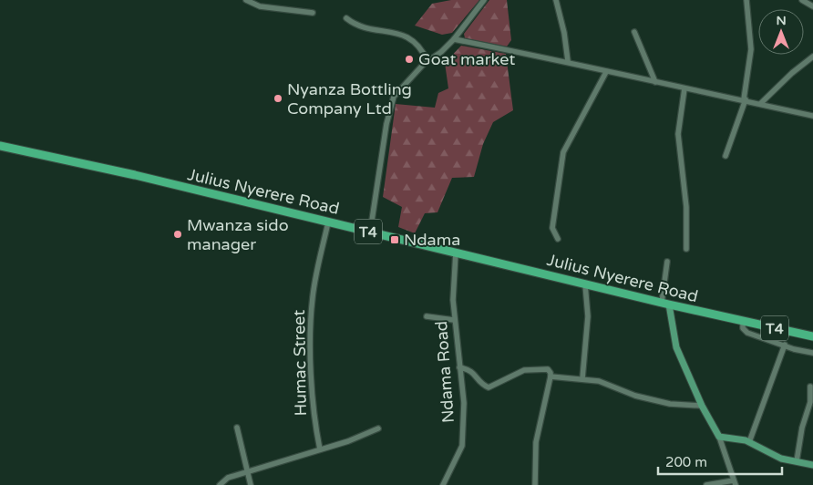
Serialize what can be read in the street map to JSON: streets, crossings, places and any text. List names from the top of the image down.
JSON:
{
  "streets": {
    "highway": ["Julius Nyerere Road", "T4"],
    "street": ["Humac Street", "Ndama Road"]
  },
  "crossings": [
    ["Julius Nyerere Road", "Humac Street"],
    ["Julius Nyerere Road", "Ndama Road"]
  ],
  "places": {
    "other": ["Goat market", "Nyanza Bottling Company Ltd", "Mwanza sido manager"],
    "transit": ["Ndama"]
  },
  "scale_bar": "200 m",
  "north": "top"
}
